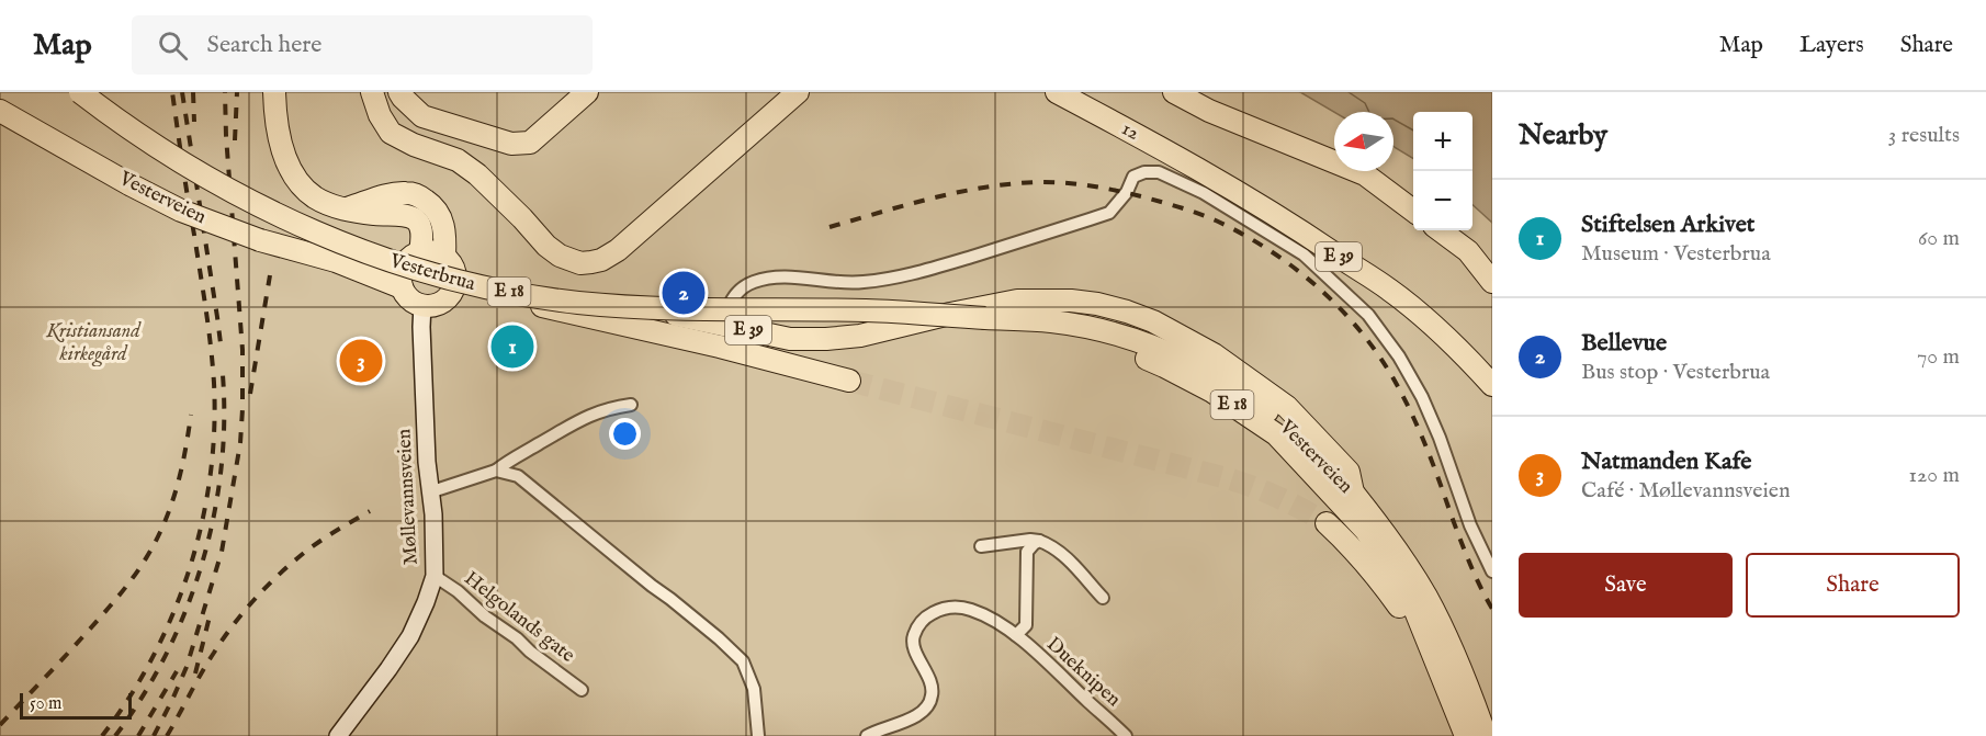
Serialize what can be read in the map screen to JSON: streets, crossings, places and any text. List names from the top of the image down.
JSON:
{
  "streets": {
    "highway": [
      "12",
      "Vesterveien",
      "E 39",
      "Vesterbrua",
      "E 18"
    ],
    "main road": ["Møllevannsveien"],
    "street": ["Helgolands gate", "Dueknipen"]
  },
  "crossings": [
    ["Vesterveien", "E 39"],
    ["Vesterveien", "Vesterbrua"],
    ["Vesterveien", "Møllevannsveien"],
    ["E 39", "Møllevannsveien"],
    ["Møllevannsveien", "Helgolands gate"]
  ],
  "parks": ["Kristiansand kirkegård"],
  "scale_bar": "50 m",
  "north": "left",
  "page": {
    "header": "Map",
    "search": "Search here",
    "nav": ["Map", "Layers", "Share"],
    "heading": ["Nearby", "3 results"],
    "map_buttons": ["+", "−"],
    "list": [
      {
        "mark": "1",
        "name": "Stiftelsen Arkivet",
        "note": "Museum · Vesterbrua",
        "value": "60 m"
      },
      {
        "mark": "2",
        "name": "Bellevue",
        "note": "Bus stop · Vesterbrua",
        "value": "70 m"
      },
      {
        "mark": "3",
        "name": "Natmanden Kafe",
        "note": "Café · Møllevannsveien",
        "value": "120 m"
      }
    ],
    "pins": ["2", "1", "3"],
    "buttons": ["Save", "Share"],
    "scale": "50 m"
  }
}
